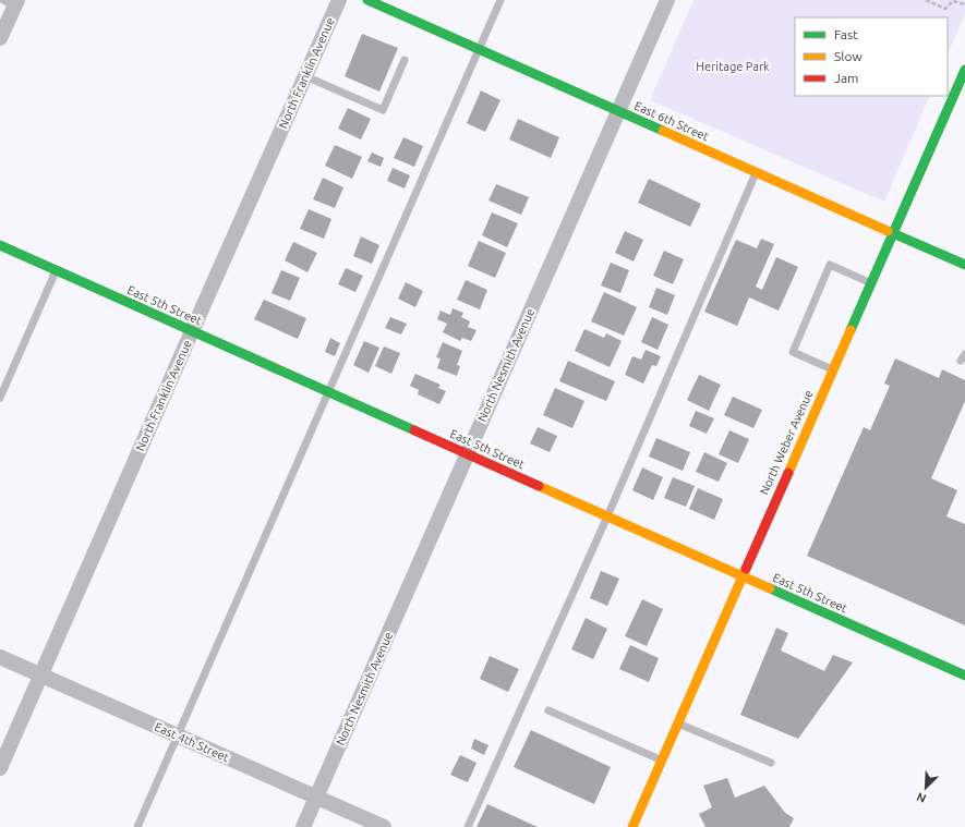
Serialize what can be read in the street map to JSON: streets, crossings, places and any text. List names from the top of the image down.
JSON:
{
  "streets": {
    "street": [
      "North Franklin Avenue",
      "East 6th Street",
      "East 5th Street",
      "North Nesmith Avenue",
      "North Weber Avenue",
      "East 4th Street"
    ]
  },
  "crossings": [
    ["North Franklin Avenue", "East 5th Street"],
    ["North Franklin Avenue", "East 4th Street"],
    ["East 6th Street", "North Nesmith Avenue"],
    ["East 6th Street", "North Weber Avenue"],
    ["East 5th Street", "North Nesmith Avenue"],
    ["East 5th Street", "North Weber Avenue"],
    ["North Nesmith Avenue", "East 4th Street"]
  ],
  "parks": ["Heritage Park"],
  "legend": ["Fast", "Slow", "Jam"],
  "north": "bottom left"
}
